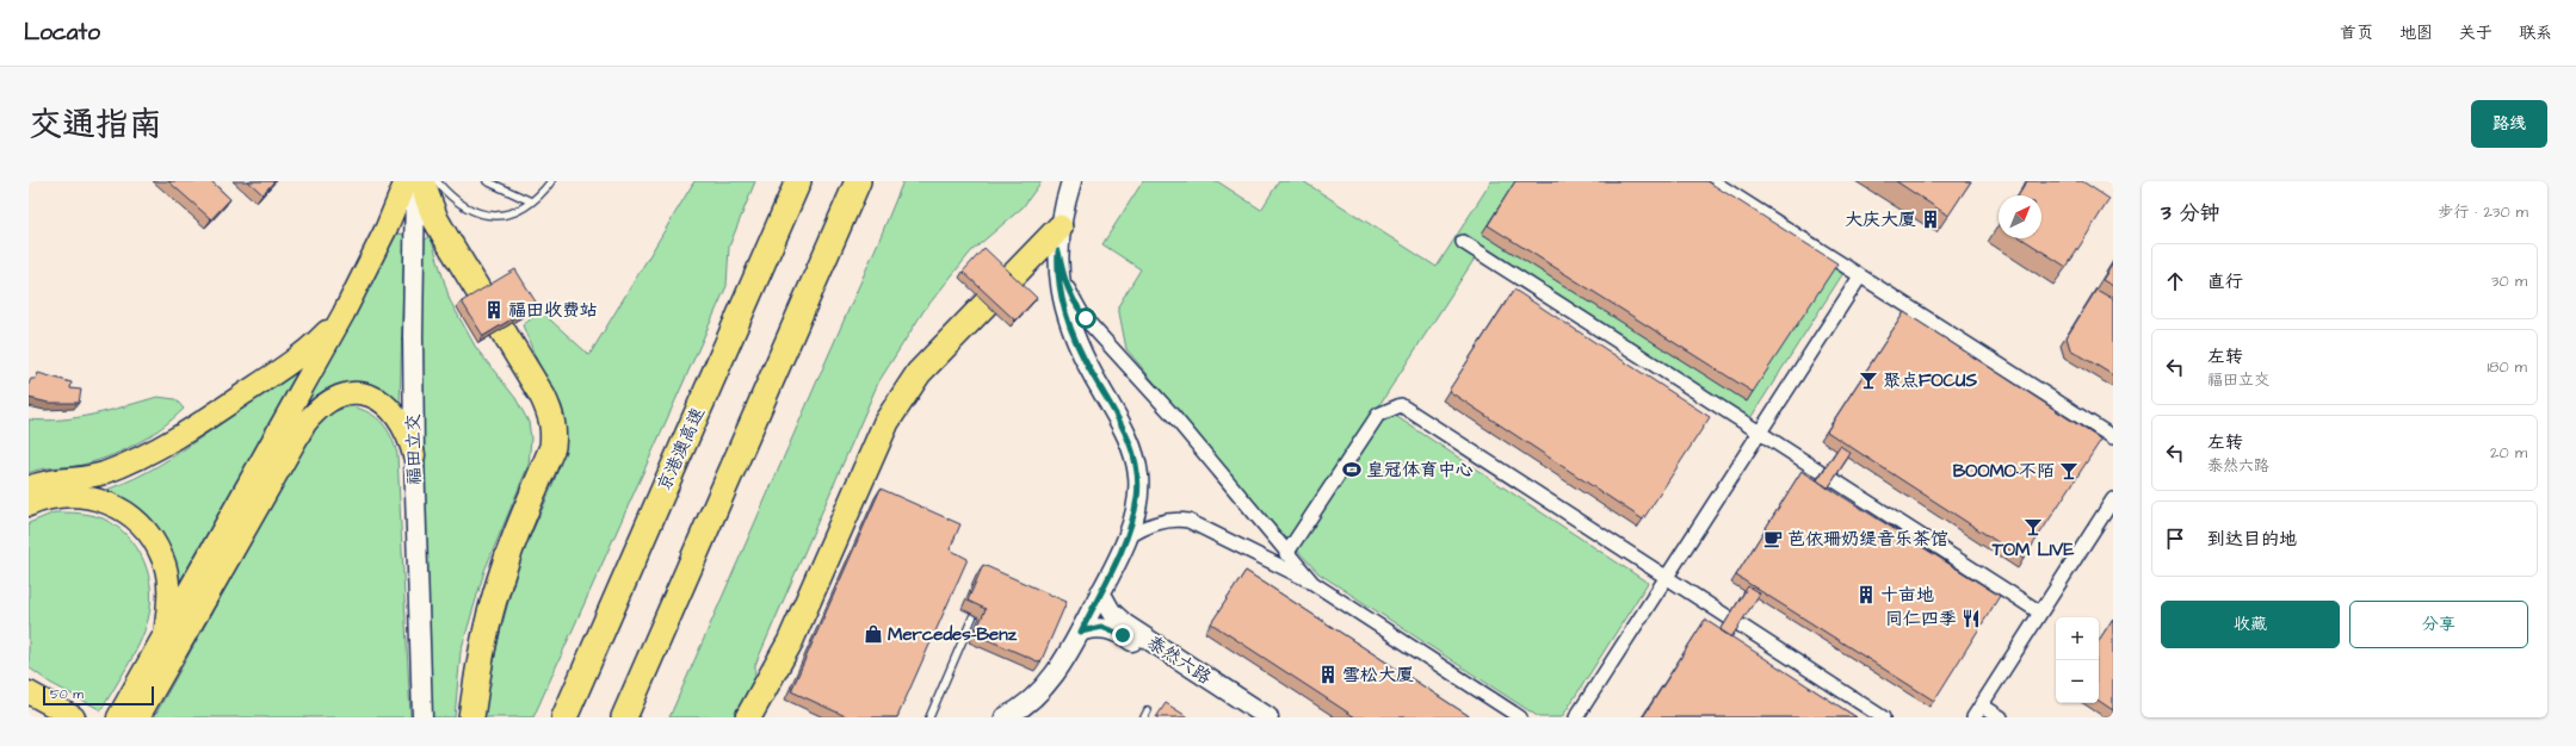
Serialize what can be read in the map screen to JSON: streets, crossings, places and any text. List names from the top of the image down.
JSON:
{
  "streets": {
    "highway": ["京港澳高速"],
    "street": ["福田立交", "泰然六路"]
  },
  "places": {
    "building": [
      "大庆大厦",
      "福田收费站",
      "十亩地",
      "雪松大厦"
    ],
    "bar": ["聚点FOCUS", "BOOMO·不陌", "TOM LIVE"],
    "sports": ["皇冠体育中心"],
    "cafe": ["芭依珊奶缇音乐茶馆"],
    "restaurant": ["同仁四季"],
    "shop": ["Mercedes-Benz"]
  },
  "scale_bar": "50 m",
  "north": "top right",
  "page": {
    "header": "Locato",
    "nav": [
      "首页",
      "地图",
      "关于",
      "联系"
    ],
    "title": "交通指南",
    "buttons": [
      "路线",
      ["收藏", "分享"]
    ],
    "heading": ["3 分钟", "步行 · 230 m"],
    "list": [
      ["直行", "30 m"],
      ["左转", "福田立交", "180 m"],
      ["左转", "泰然六路", "20 m"],
      "到达目的地"
    ],
    "map_buttons": ["+", "−"],
    "scale": "50 m"
  }
}
